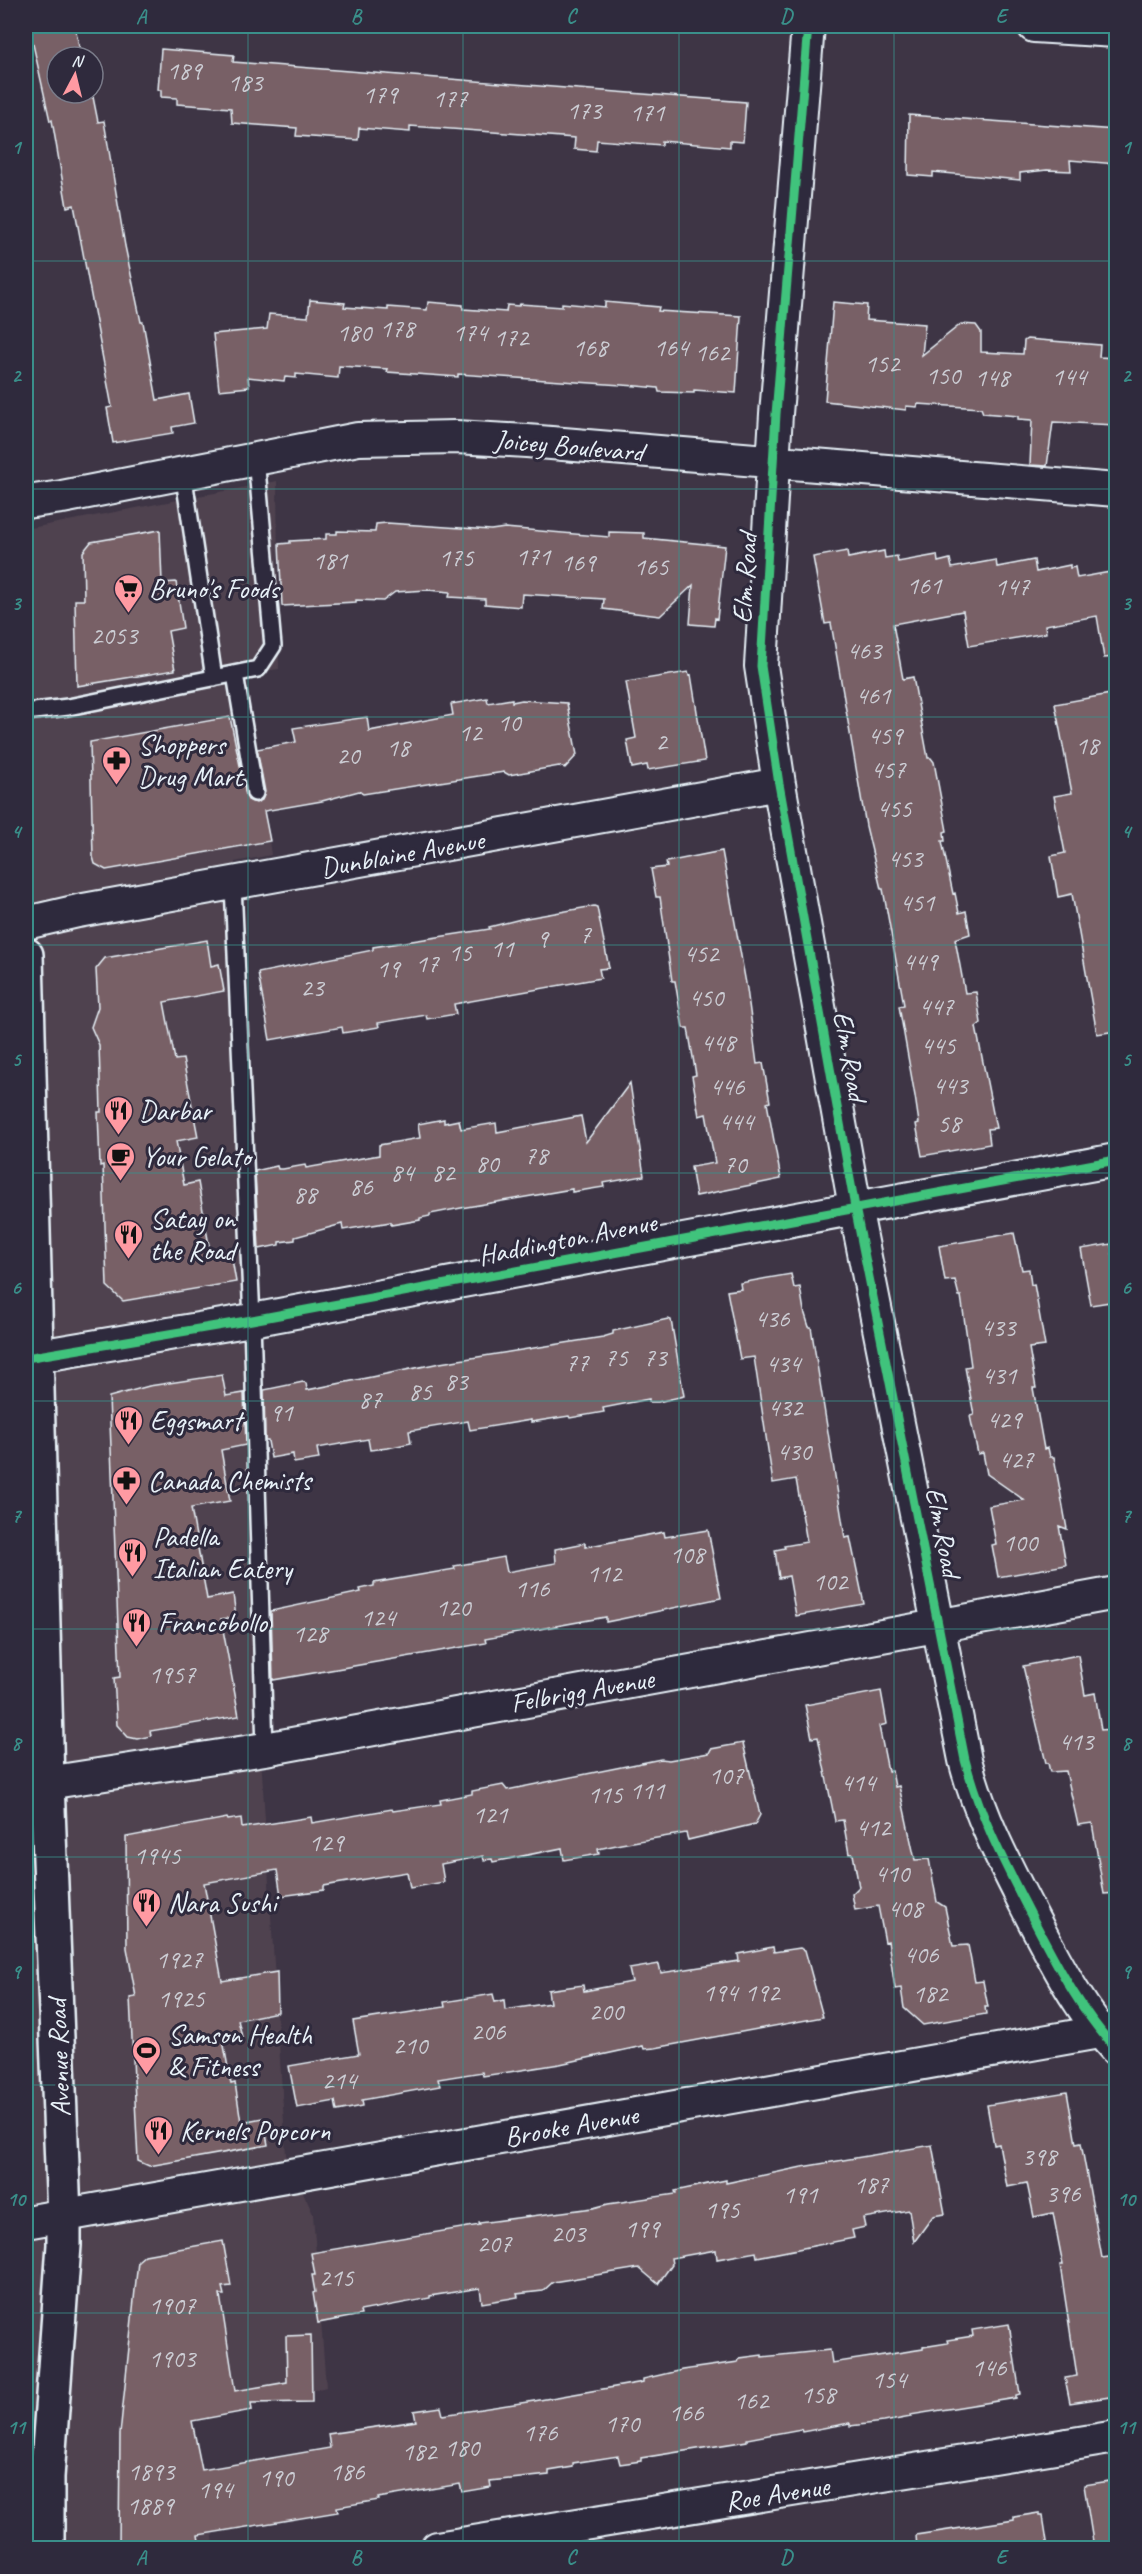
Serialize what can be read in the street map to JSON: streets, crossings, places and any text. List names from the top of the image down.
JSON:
{
  "streets": {
    "main road": ["Avenue Road"],
    "street": [
      "Joicey Boulevard",
      "Elm Road",
      "Dunblaine Avenue",
      "Haddington Avenue",
      "Felbrigg Avenue",
      "Brooke Avenue",
      "Roe Avenue"
    ]
  },
  "crossings": [
    ["Joicey Boulevard", "Elm Road"],
    ["Elm Road", "Dunblaine Avenue"],
    ["Elm Road", "Haddington Avenue"],
    ["Elm Road", "Felbrigg Avenue"],
    ["Elm Road", "Brooke Avenue"],
    ["Haddington Avenue", "Avenue Road"],
    ["Felbrigg Avenue", "Avenue Road"],
    ["Avenue Road", "Brooke Avenue"]
  ],
  "places": {
    "supermarket": ["Bruno's Foods"],
    "pharmacy": ["Shoppers Drug Mart", "Canada Chemists"],
    "restaurant": [
      "Darbar",
      "Satay on the Road",
      "Eggsmart",
      "Padella Italian Eatery",
      "Francobollo",
      "Nara Sushi",
      "Kernels Popcorn"
    ],
    "cafe": ["Your Gelato"],
    "sports": ["Samson Health & Fitness"]
  },
  "house_numbers": [
    "189",
    "183",
    "179",
    "177",
    "173",
    "171",
    "178",
    "180",
    "174",
    "172",
    "168",
    "164",
    "162",
    "152",
    "150",
    "144",
    "148",
    "171",
    "175",
    "181",
    "169",
    "165",
    "161",
    "147",
    "2053",
    "463",
    "461",
    "10",
    "12",
    "459",
    "2",
    "18",
    "18",
    "20",
    "457",
    "455",
    "453",
    "451",
    "7",
    "9",
    "11",
    "15",
    "452",
    "449",
    "17",
    "19",
    "23",
    "450",
    "447",
    "448",
    "445",
    "443",
    "446",
    "444",
    "58",
    "78",
    "80",
    "70",
    "84",
    "82",
    "86",
    "88",
    "436",
    "433",
    "75",
    "73",
    "77",
    "434",
    "431",
    "83",
    "85",
    "87",
    "432",
    "91",
    "429",
    "430",
    "427",
    "100",
    "108",
    "112",
    "102",
    "116",
    "120",
    "124",
    "128",
    "1957",
    "413",
    "107",
    "414",
    "111",
    "115",
    "121",
    "412",
    "129",
    "1945",
    "410",
    "408",
    "406",
    "1927",
    "194",
    "192",
    "182",
    "1925",
    "200",
    "206",
    "210",
    "214",
    "398",
    "187",
    "396",
    "191",
    "195",
    "199",
    "203",
    "207",
    "215",
    "1907",
    "1903",
    "146",
    "154",
    "158",
    "162",
    "166",
    "170",
    "176",
    "180",
    "182",
    "1893",
    "186",
    "190",
    "194",
    "1889"
  ],
  "north": "top",
  "grid": {
    "columns": [
      "A",
      "B",
      "C",
      "D",
      "E"
    ],
    "rows": [
      "1",
      "2",
      "3",
      "4",
      "5",
      "6",
      "7",
      "8",
      "9",
      "10",
      "11"
    ]
  }
}
